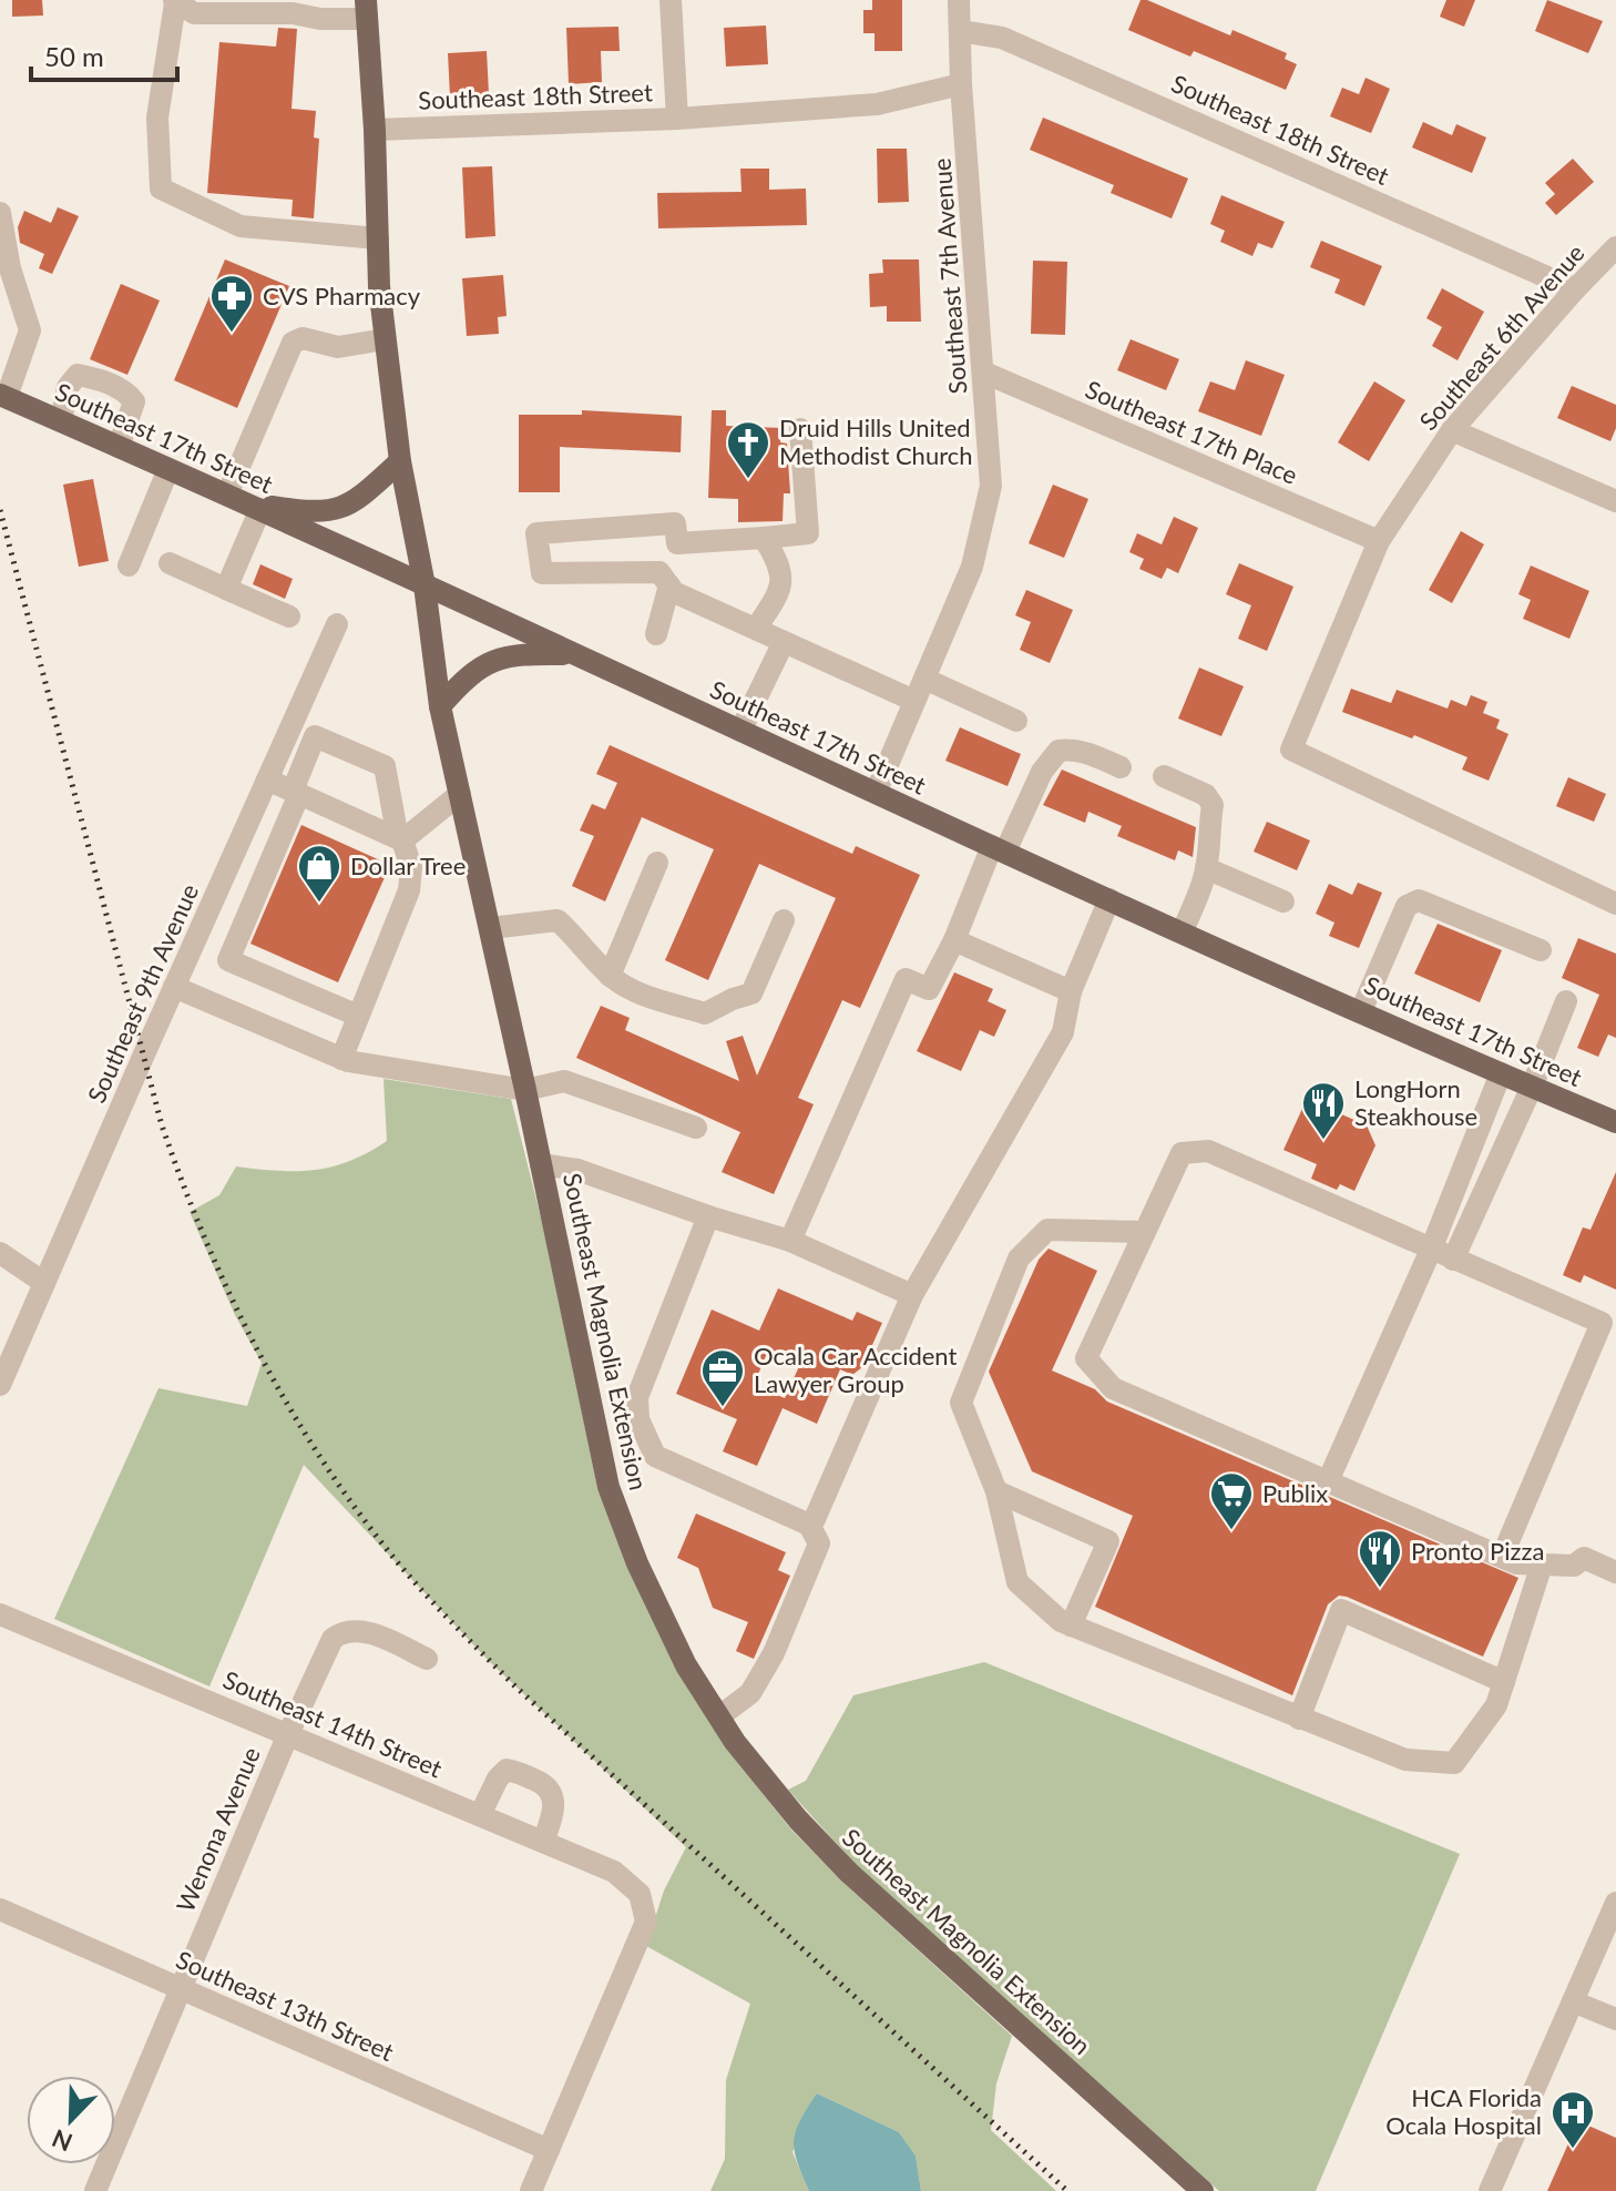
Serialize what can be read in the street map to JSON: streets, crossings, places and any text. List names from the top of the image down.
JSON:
{
  "streets": {
    "main road": ["Southeast 17th Street", "Southeast Magnolia Extension"],
    "street": [
      "Southeast 18th Street",
      "Southeast 7th Avenue",
      "Southeast 6th Avenue",
      "Southeast 17th Place",
      "Southeast 9th Avenue",
      "Southeast 14th Street",
      "Wenona Avenue",
      "Southeast 13th Street"
    ]
  },
  "crossings": [
    ["Southeast 18th Street", "Southeast 7th Avenue"],
    ["Southeast 18th Street", "Southeast 6th Avenue"],
    ["Southeast 18th Street", "Southeast Magnolia Extension"],
    ["Southeast 7th Avenue", "Southeast 17th Place"],
    ["Southeast 7th Avenue", "Southeast 17th Street"],
    ["Southeast 6th Avenue", "Southeast 17th Place"],
    ["Southeast 17th Street", "Southeast Magnolia Extension"],
    ["Southeast 14th Street", "Wenona Avenue"],
    ["Southeast 14th Street", "Southeast 13th Street"],
    ["Wenona Avenue", "Southeast 13th Street"]
  ],
  "places": {
    "pharmacy": ["CVS Pharmacy"],
    "church": ["Druid Hills United Methodist Church"],
    "shop": ["Dollar Tree"],
    "restaurant": ["LongHorn Steakhouse", "Pronto Pizza"],
    "office": ["Ocala Car Accident Lawyer Group"],
    "supermarket": ["Publix"],
    "hospital": ["HCA Florida Ocala Hospital"]
  },
  "scale_bar": "50 m",
  "north": "bottom left"
}
